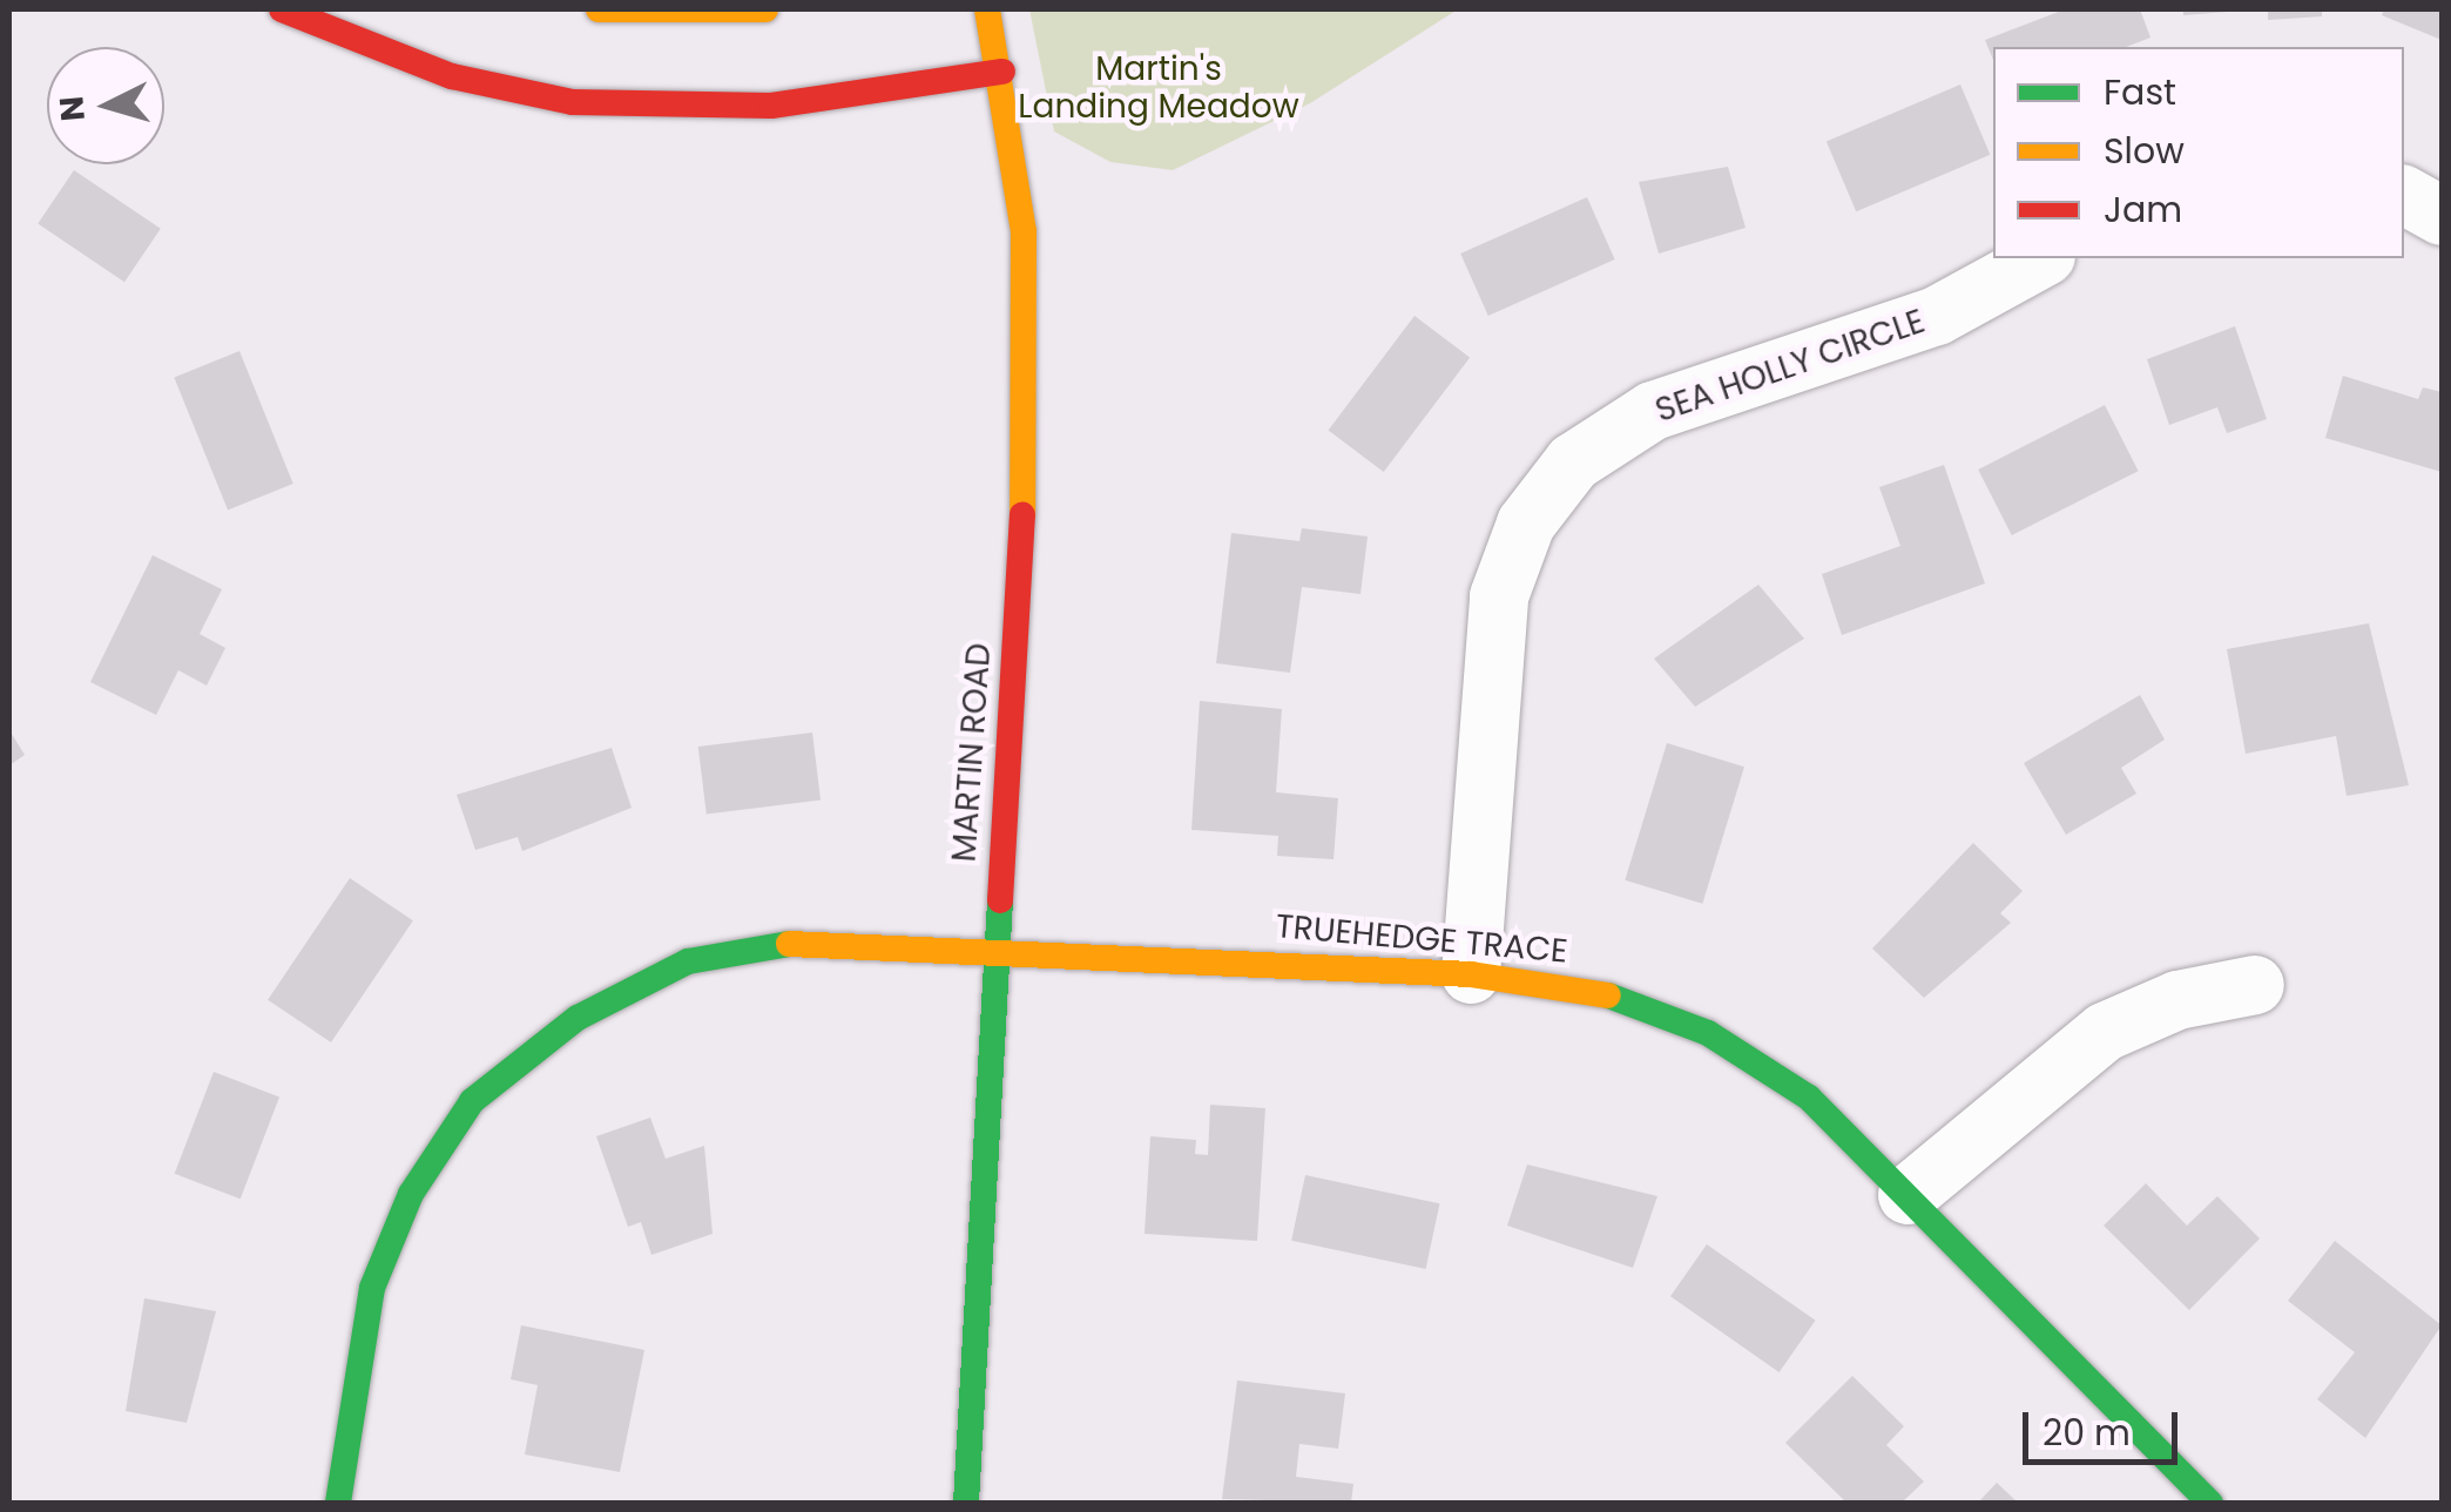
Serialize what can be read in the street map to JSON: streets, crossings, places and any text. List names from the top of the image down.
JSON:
{
  "streets": {
    "street": ["SEA HOLLY CIRCLE", "MARTIN ROAD", "TRUEHEDGE TRACE"]
  },
  "crossings": [
    ["SEA HOLLY CIRCLE", "TRUEHEDGE TRACE"],
    ["MARTIN ROAD", "TRUEHEDGE TRACE"]
  ],
  "parks": ["Martin's Landing Meadow"],
  "legend": ["Fast", "Slow", "Jam"],
  "scale_bar": "20 m",
  "north": "left"
}
